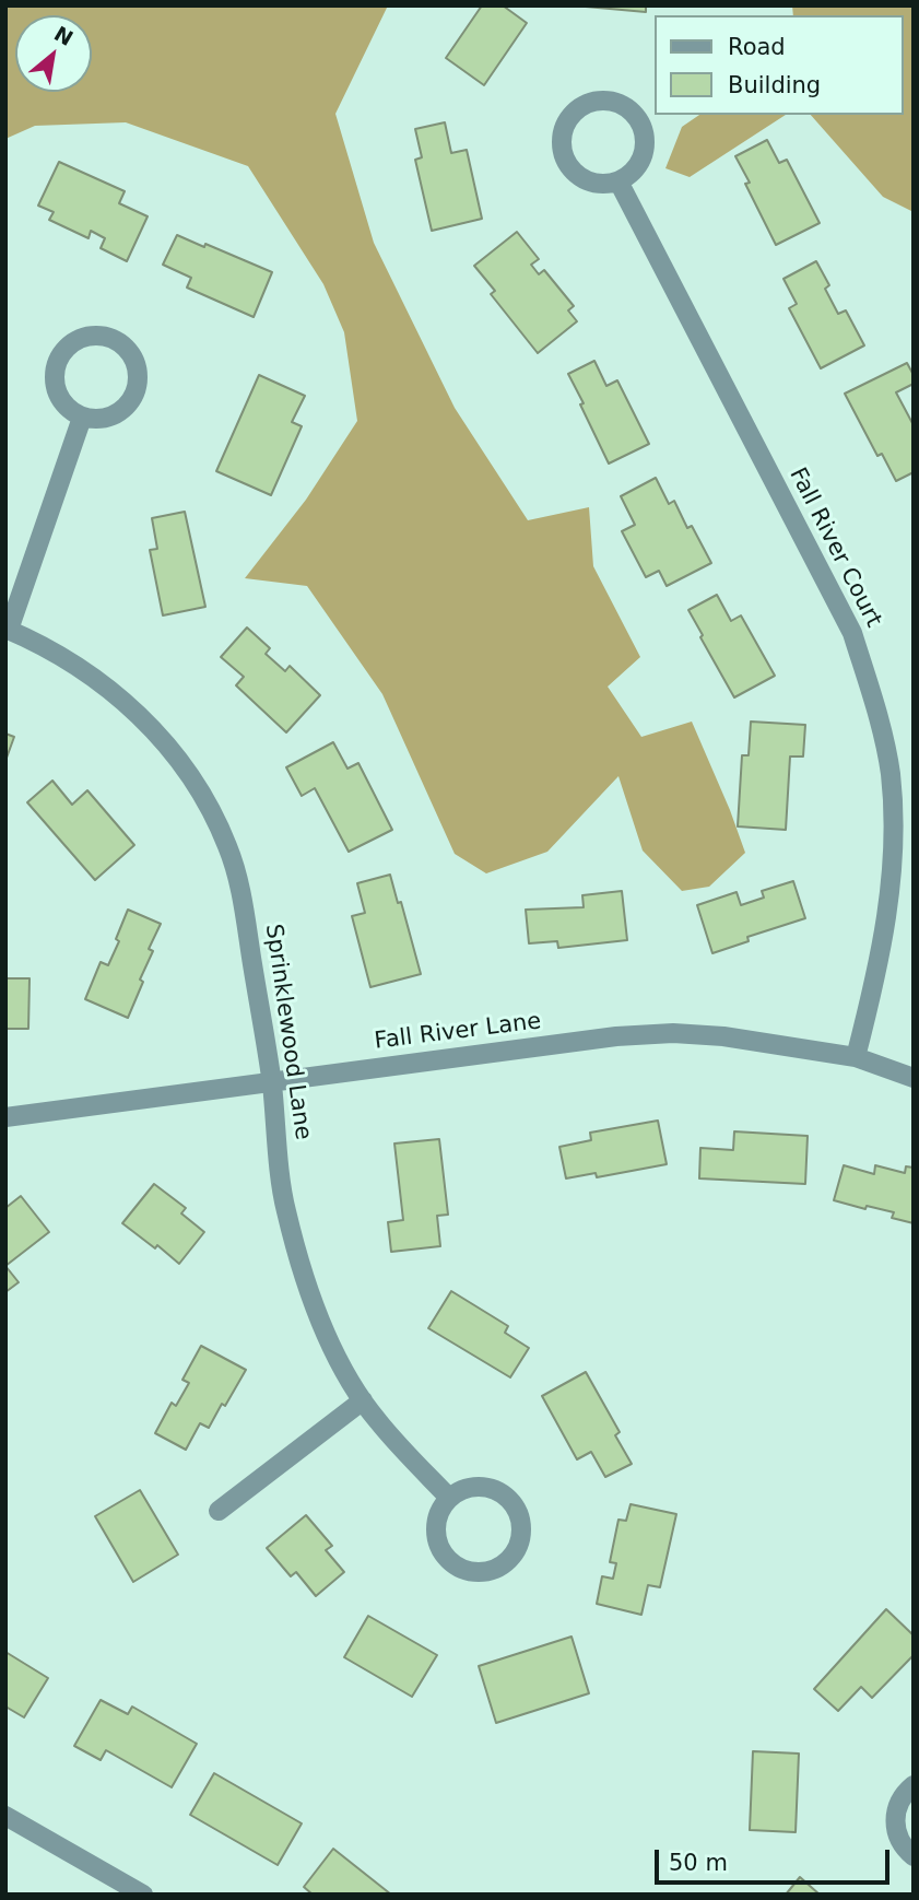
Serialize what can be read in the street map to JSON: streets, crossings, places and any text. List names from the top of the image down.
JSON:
{
  "streets": {
    "street": ["Fall River Court", "Sprinklewood Lane", "Fall River Lane"]
  },
  "crossings": [
    ["Fall River Court", "Fall River Lane"],
    ["Sprinklewood Lane", "Fall River Lane"]
  ],
  "legend": ["Road", "Building"],
  "scale_bar": "50 m",
  "north": "top right"
}
